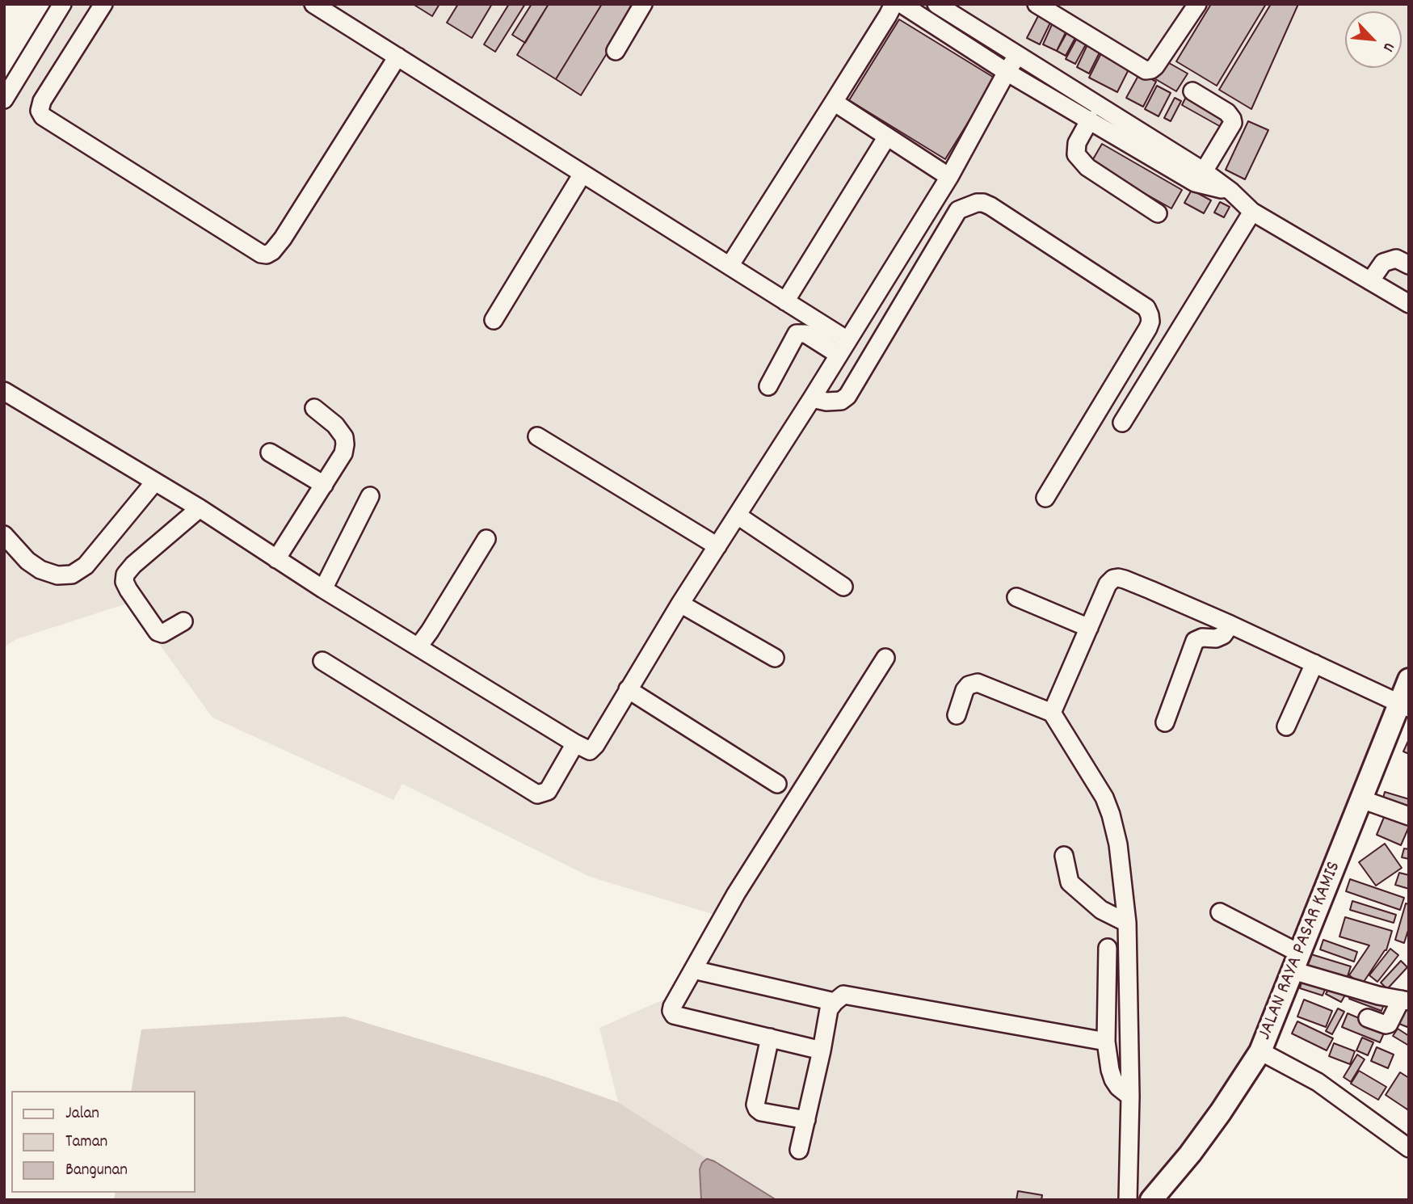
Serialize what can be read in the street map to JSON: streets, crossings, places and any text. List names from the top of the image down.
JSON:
{
  "streets": {
    "main road": ["JALAN RAYA PASAR KAMIS"]
  },
  "legend": ["Jalan", "Taman", "Bangunan"],
  "north": "bottom right"
}
